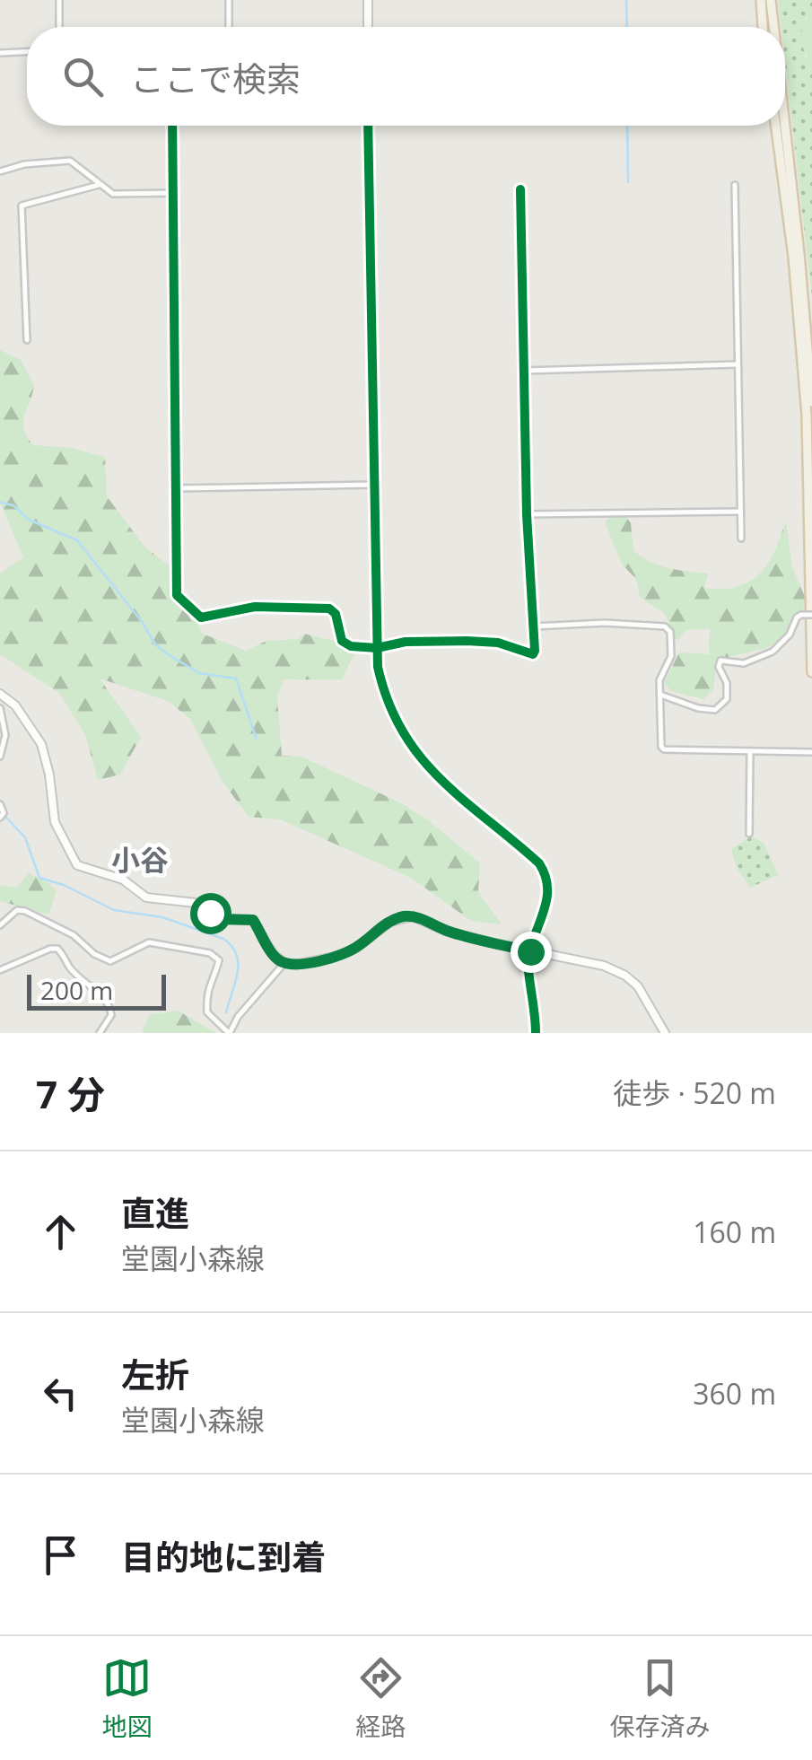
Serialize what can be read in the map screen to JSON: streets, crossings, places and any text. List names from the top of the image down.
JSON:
{
  "districts": ["小谷"],
  "scale_bar": "200 m",
  "page": {
    "search": "ここで検索",
    "scale": "200 m",
    "heading": ["7 分", "徒歩 · 520 m"],
    "list": [
      ["直進", "堂園小森線", "160 m"],
      ["左折", "堂園小森線", "360 m"],
      "目的地に到着"
    ],
    "nav": ["地図", "経路", "保存済み"]
  }
}
